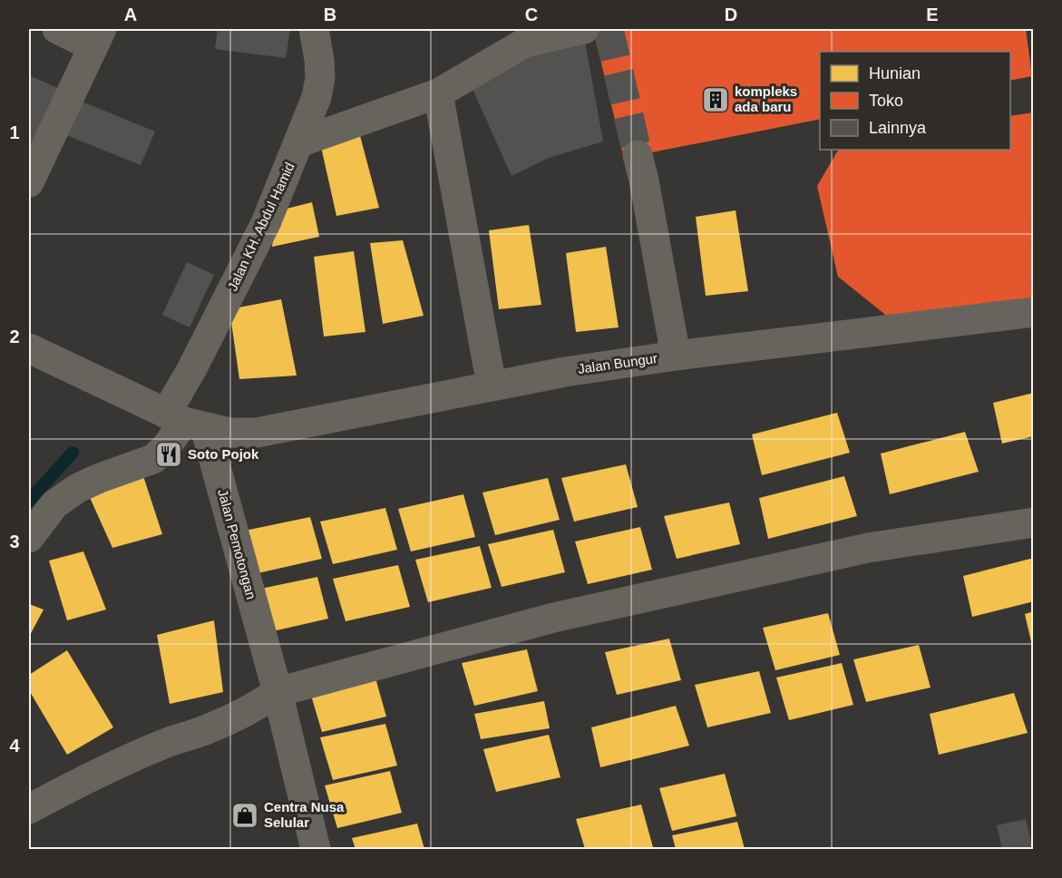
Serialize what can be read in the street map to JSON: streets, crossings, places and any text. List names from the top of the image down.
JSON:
{
  "streets": {
    "street": ["Jalan KH. Abdul Hamid", "Jalan Bungur", "Jalan Pemotongan"]
  },
  "crossings": [
    ["Jalan KH. Abdul Hamid", "Jalan Bungur"],
    ["Jalan KH. Abdul Hamid", "Jalan Pemotongan"],
    ["Jalan Bungur", "Jalan Pemotongan"]
  ],
  "places": {
    "building": ["kompleks ada baru"],
    "restaurant": ["Soto Pojok"],
    "shop": ["Centra Nusa Selular"]
  },
  "legend": ["Hunian", "Toko", "Lainnya"],
  "grid": {
    "columns": [
      "A",
      "B",
      "C",
      "D",
      "E"
    ],
    "rows": [
      "1",
      "2",
      "3",
      "4"
    ]
  }
}
